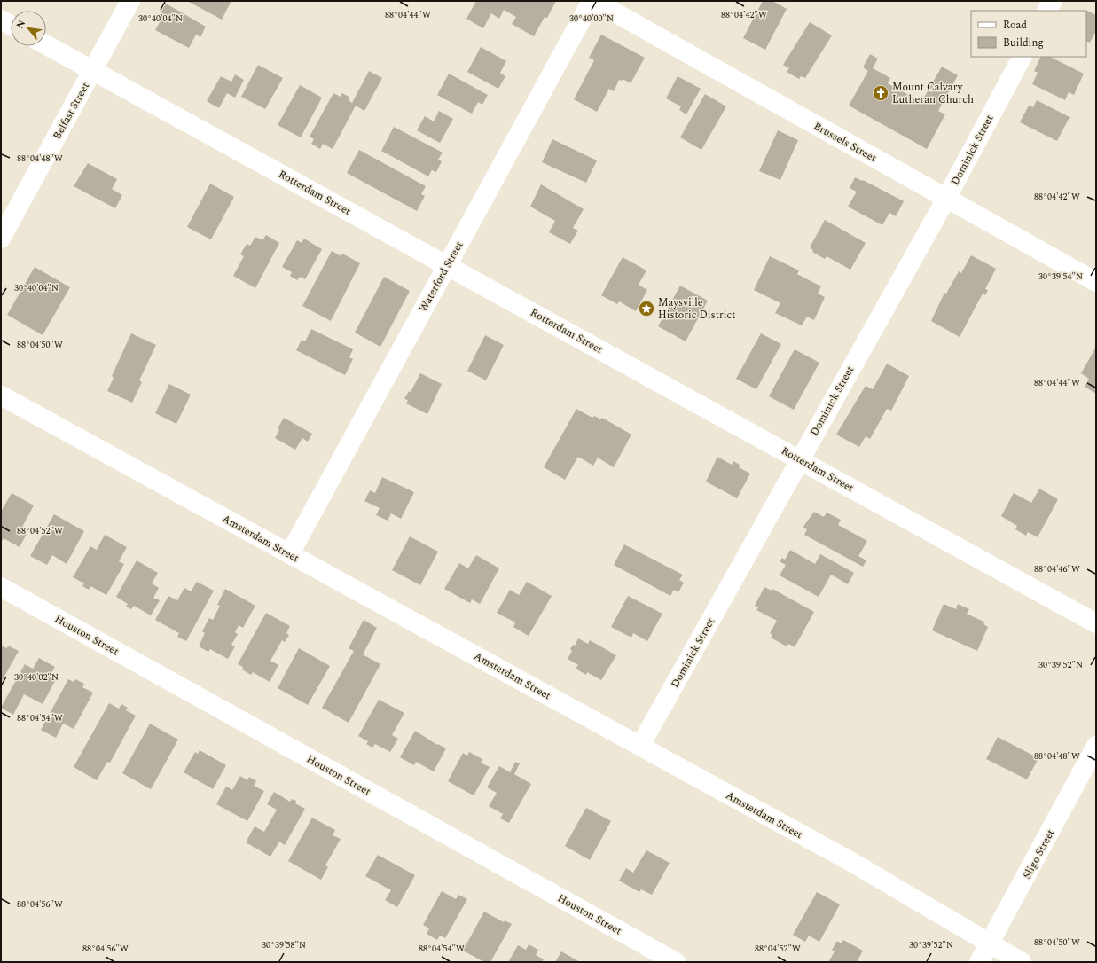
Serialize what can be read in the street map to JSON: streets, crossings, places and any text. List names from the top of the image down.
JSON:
{
  "streets": {
    "street": [
      "Belfast Street",
      "Brussels Street",
      "Dominick Street",
      "Rotterdam Street",
      "Waterford Street",
      "Amsterdam Street",
      "Houston Street",
      "Sligo Street"
    ]
  },
  "crossings": [
    ["Belfast Street", "Rotterdam Street"],
    ["Brussels Street", "Dominick Street"],
    ["Brussels Street", "Waterford Street"],
    ["Dominick Street", "Rotterdam Street"],
    ["Dominick Street", "Amsterdam Street"],
    ["Rotterdam Street", "Waterford Street"],
    ["Waterford Street", "Amsterdam Street"],
    ["Amsterdam Street", "Sligo Street"]
  ],
  "places": {
    "church": ["Mount Calvary Lutheran Church"],
    "place": ["Maysville Historic District"]
  },
  "legend": ["Road", "Building"],
  "north": "top left",
  "coordinates": [
    "88°04'44\"W",
    "88°04'42\"W",
    "30°40'04\"N",
    "30°40'00\"N",
    "88°04'48\"W",
    "30°39'54\"N",
    "88°04'50\"W",
    "88°04'52\"W",
    "88°04'46\"W",
    "30°39'52\"N",
    "30°40'02\"N",
    "88°04'54\"W",
    "88°04'56\"W",
    "30°39'58\"N"
  ]
}
